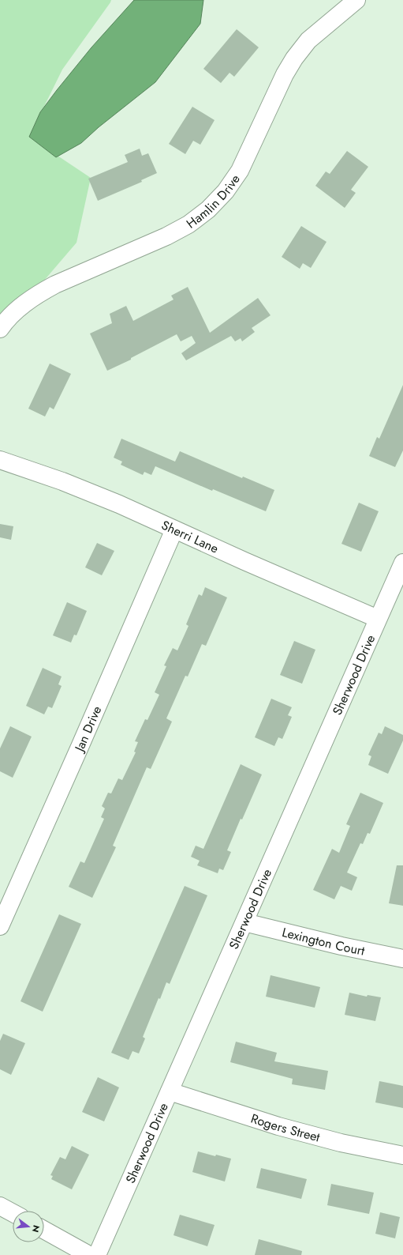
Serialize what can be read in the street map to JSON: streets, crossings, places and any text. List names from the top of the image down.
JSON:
{
  "streets": {
    "street": [
      "Hamlin Drive",
      "Sherri Lane",
      "Sherwood Drive",
      "Jan Drive",
      "Lexington Court",
      "Rogers Street"
    ]
  },
  "crossings": [
    ["Sherri Lane", "Sherwood Drive"],
    ["Sherri Lane", "Jan Drive"],
    ["Sherwood Drive", "Lexington Court"],
    ["Sherwood Drive", "Rogers Street"]
  ],
  "north": "right"
}
